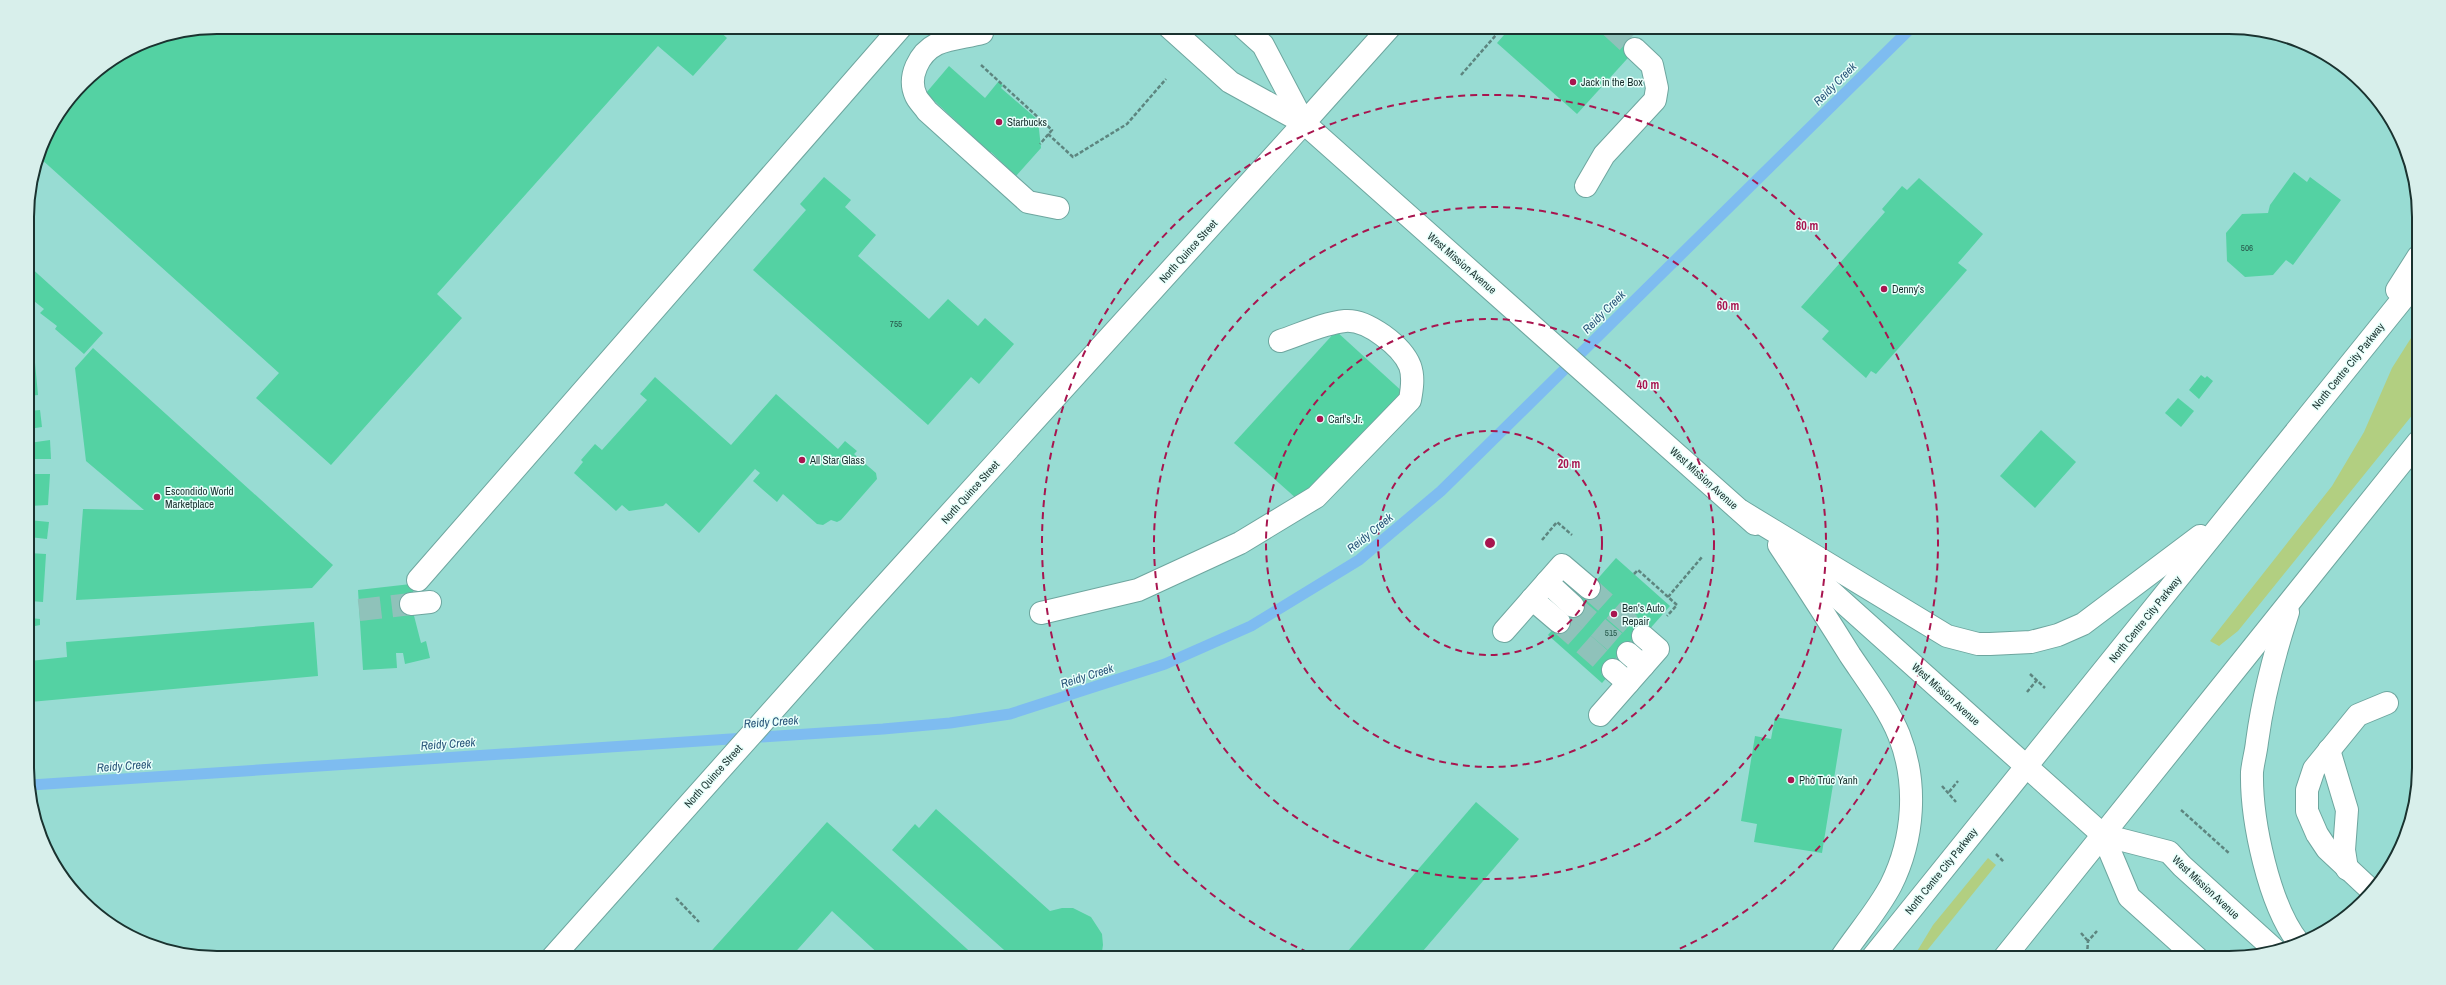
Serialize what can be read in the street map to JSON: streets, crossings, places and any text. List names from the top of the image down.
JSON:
{
  "streets": {
    "main road": ["North Quince Street", "West Mission Avenue", "North Centre City Parkway"]
  },
  "crossings": [
    ["North Quince Street", "West Mission Avenue"],
    ["West Mission Avenue", "North Centre City Parkway"]
  ],
  "water": ["Reidy Creek"],
  "places": [
    "Jack in the Box",
    "Starbucks",
    "Denny's",
    "Carl's Jr.",
    "All Star Glass",
    "Escondido World Marketplace",
    "Ben's Auto Repair",
    "Phở Trúc Yanh"
  ],
  "house_numbers": ["506", "755", "515"],
  "rings": [
    "80 m",
    "60 m",
    "40 m",
    "20 m"
  ]
}
